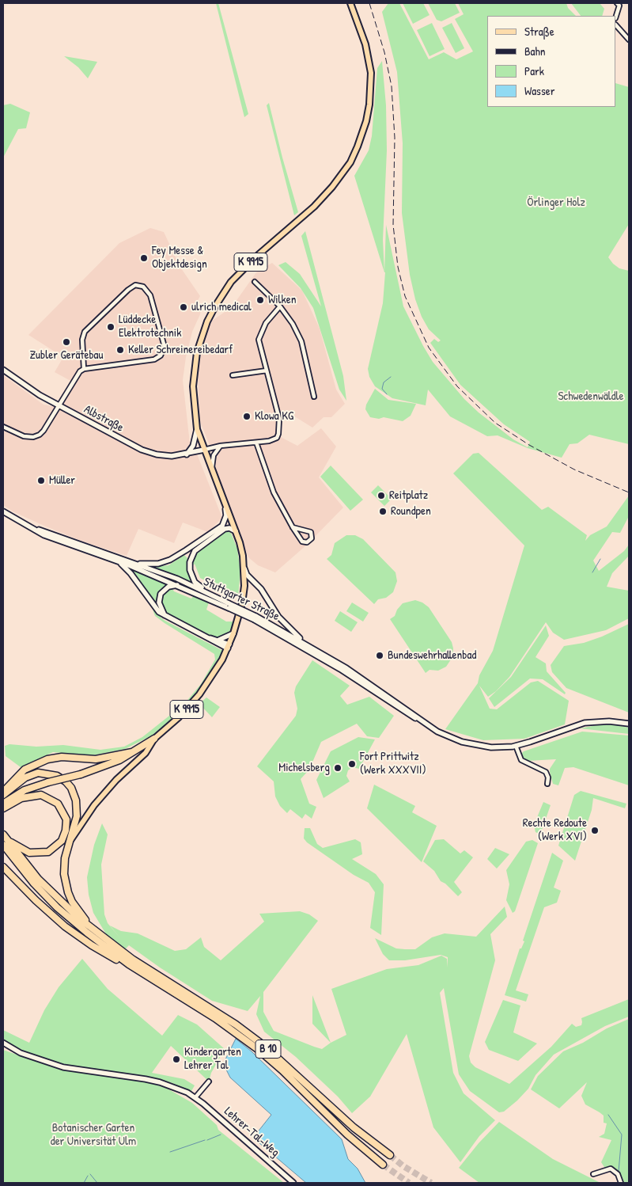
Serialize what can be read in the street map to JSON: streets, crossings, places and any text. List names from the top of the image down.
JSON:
{
  "streets": {
    "highway": ["K 9915", "B 10"],
    "main road": ["Albstraße", "Stuttgarter Straße", "Lehrer-Tal-Weg"]
  },
  "crossings": [
    ["K 9915", "Albstraße"]
  ],
  "parks": ["Örlinger Holz", "Schwedenwäldle", "Botanischer Garten der Universität Ulm"],
  "places": [
    "Fey Messe & Objektdesign",
    "Wilken",
    "ulrich medical",
    "Lüddecke Elektrotechnik",
    "Zubler Gerätebau",
    "Keller Schreinereibedarf",
    "Klowa KG",
    "Müller",
    "Reitplatz",
    "Roundpen",
    "Bundeswehrhallenbad",
    "Fort Prittwitz (Werk XXXVII)",
    "Michelsberg",
    "Rechte Redoute (Werk XVI)",
    "Kindergarten Lehrer Tal"
  ],
  "legend": [
    "Straße",
    "Bahn",
    "Park",
    "Wasser"
  ]
}
